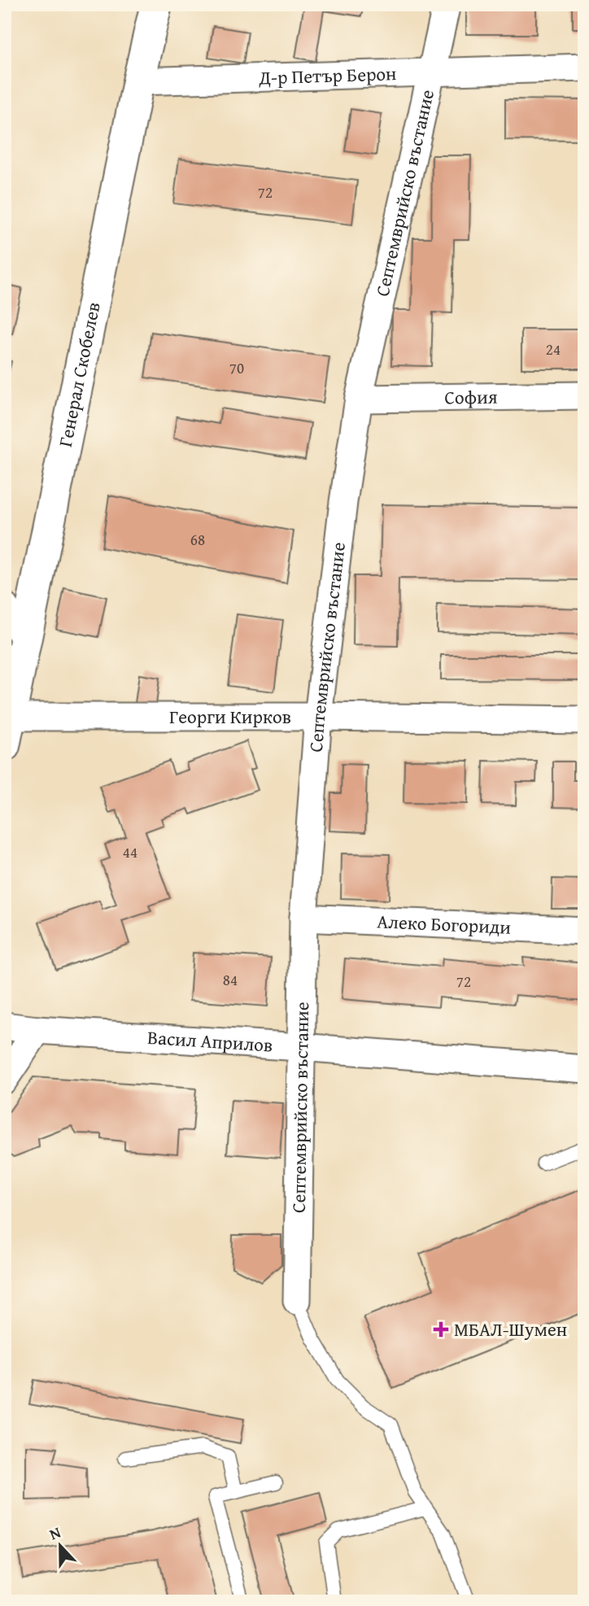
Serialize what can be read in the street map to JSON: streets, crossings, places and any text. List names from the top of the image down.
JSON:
{
  "streets": {
    "street": [
      "Д-р Петър Берон",
      "Септемврийско въстание",
      "Генерал Скобелев",
      "София",
      "Георги Кирков",
      "Алеко Богориди",
      "Васил Априлов"
    ]
  },
  "crossings": [
    ["Д-р Петър Берон", "Септемврийско въстание"],
    ["Д-р Петър Берон", "Генерал Скобелев"],
    ["Септемврийско въстание", "София"],
    ["Септемврийско въстание", "Георги Кирков"],
    ["Септемврийско въстание", "Алеко Богориди"],
    ["Септемврийско въстание", "Васил Априлов"],
    ["Генерал Скобелев", "Георги Кирков"]
  ],
  "places": {
    "health": ["МБАЛ-Шумен"]
  },
  "house_numbers": [
    "72",
    "24",
    "70",
    "68",
    "44",
    "84",
    "72"
  ],
  "north": "top"
}
